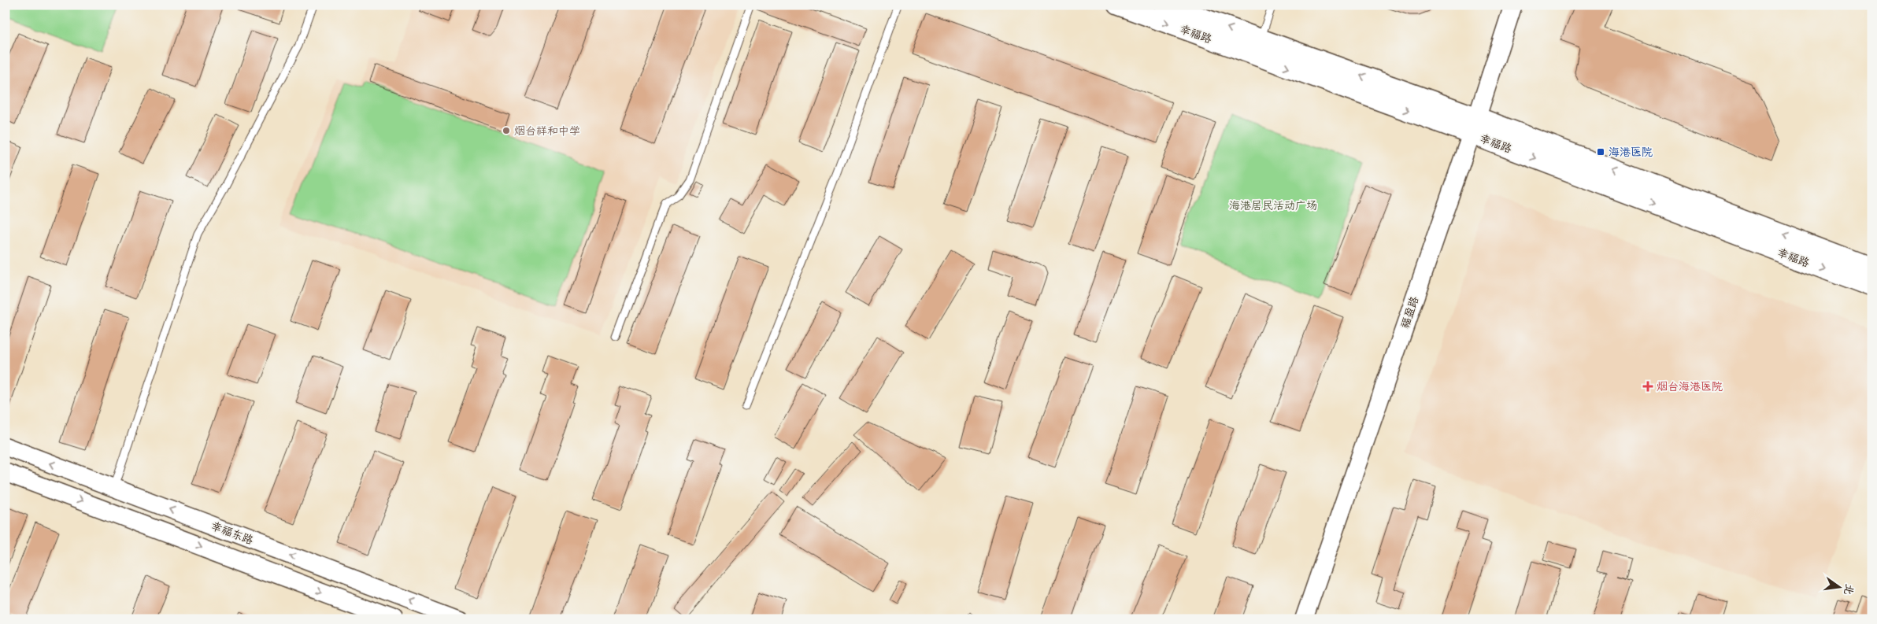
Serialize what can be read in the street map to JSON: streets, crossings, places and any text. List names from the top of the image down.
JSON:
{
  "streets": {
    "main road": ["幸福路"],
    "street": ["福盈路", "幸福东路"]
  },
  "crossings": [
    ["幸福路", "福盈路"]
  ],
  "parks": ["海港居民活动广场"],
  "places": {
    "other": ["烟台祥和中学"],
    "transit": ["海港医院"],
    "health": ["烟台海港医院"]
  },
  "north": "right"
}
